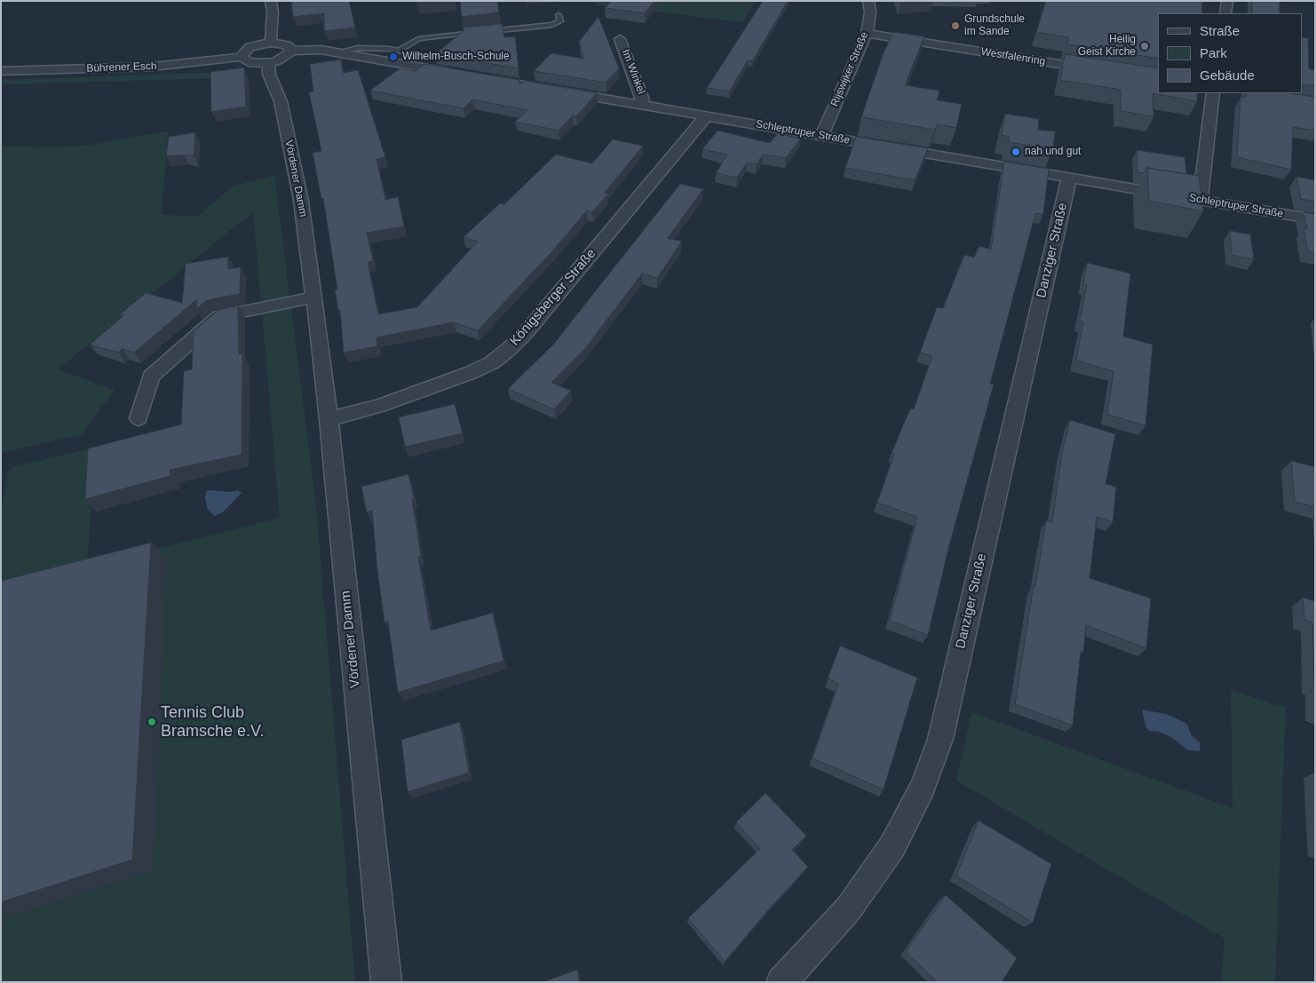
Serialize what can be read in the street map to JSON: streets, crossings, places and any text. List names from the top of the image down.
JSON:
{
  "streets": {
    "street": [
      "Westfalenring",
      "Bührener Esch",
      "Rijswijker Straße",
      "Im Winkel",
      "Schleptruper Straße",
      "Vördener Damm",
      "Danziger Straße",
      "Königsberger Straße"
    ]
  },
  "crossings": [
    ["Westfalenring", "Rijswijker Straße"],
    ["Rijswijker Straße", "Schleptruper Straße"],
    ["Im Winkel", "Schleptruper Straße"],
    ["Schleptruper Straße", "Danziger Straße"],
    ["Schleptruper Straße", "Königsberger Straße"],
    ["Vördener Damm", "Königsberger Straße"]
  ],
  "places": [
    "Grundschule im Sande",
    "Heilig Geist Kirche",
    "Wilhelm-Busch-Schule",
    "nah und gut",
    "Tennis Club Bramsche e.V."
  ],
  "legend": ["Straße", "Park", "Gebäude"]
}
